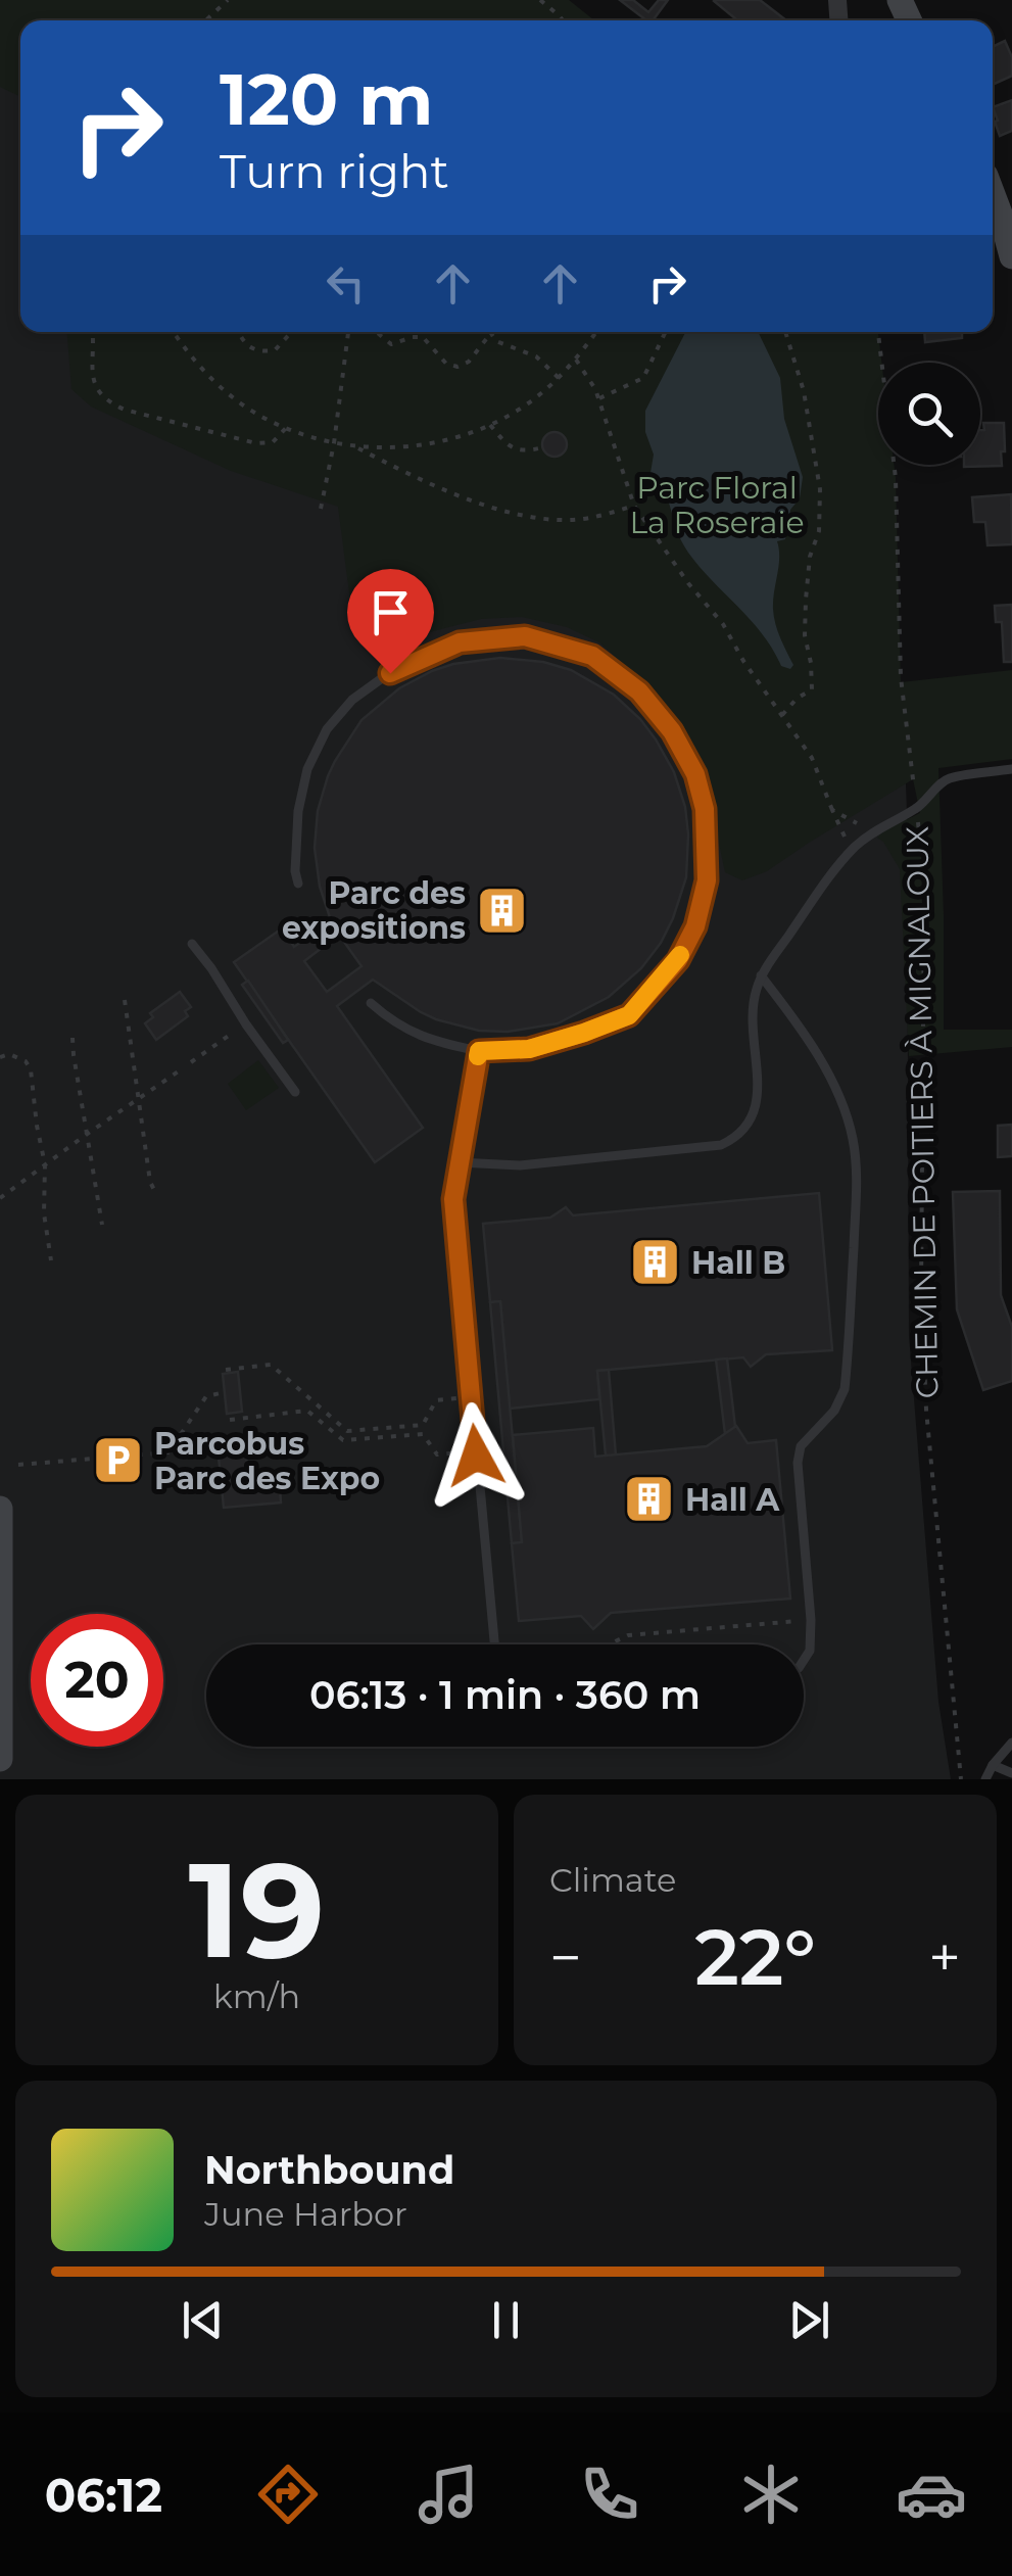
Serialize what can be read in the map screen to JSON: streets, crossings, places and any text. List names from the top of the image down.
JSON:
{
  "streets": {
    "path": ["CHEMIN DE POITIERS À MIGNALOUX"]
  },
  "parks": ["Parc Floral La Roseraie"],
  "places": {
    "building": ["Parc des expositions", "Hall B", "Hall A"],
    "parking": ["Parcobus Parc des Expo"]
  },
  "page": {
    "turn": ["120 m", "Turn right"],
    "limit": "20",
    "trip": "06:13 · 1 min · 360 m",
    "tile": [
      ["19", "km/h"],
      "Climate"
    ],
    "heat": ["−", "22°", "+"],
    "song": ["Northbound", "June Harbor"],
    "tabs": "06:12"
  }
}
